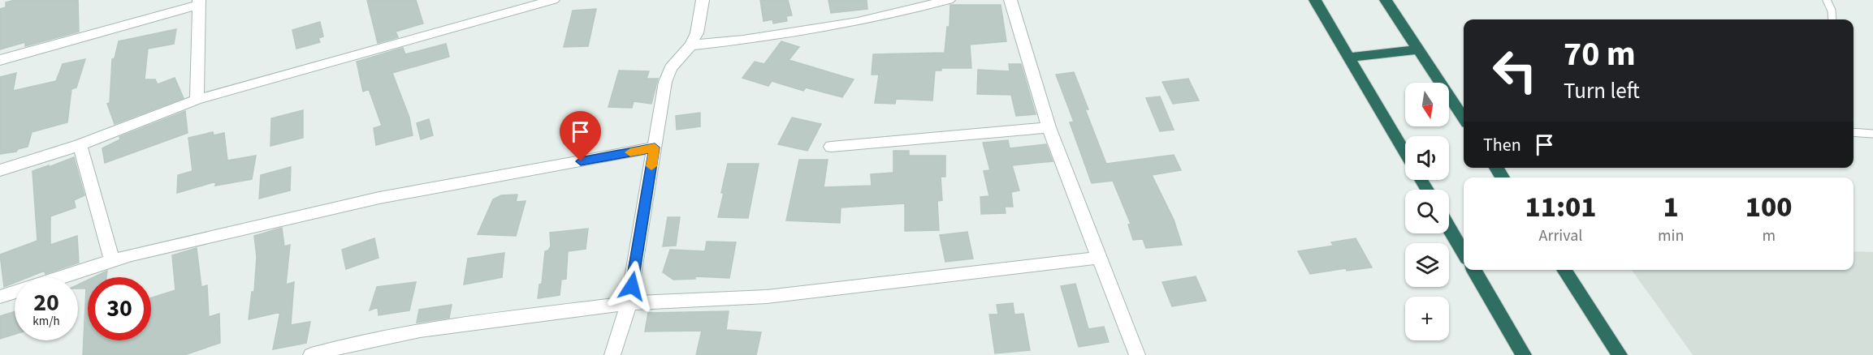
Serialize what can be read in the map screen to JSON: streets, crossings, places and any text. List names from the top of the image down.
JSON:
{
  "north": "bottom",
  "page": {
    "turn": ["70 m", "Turn left"],
    "map_buttons": "+",
    "then": "Then",
    "eta": [
      "11:01",
      "Arrival",
      "1",
      "min",
      "100",
      "m"
    ],
    "speed": "20 km/h",
    "limit": "30"
  }
}
